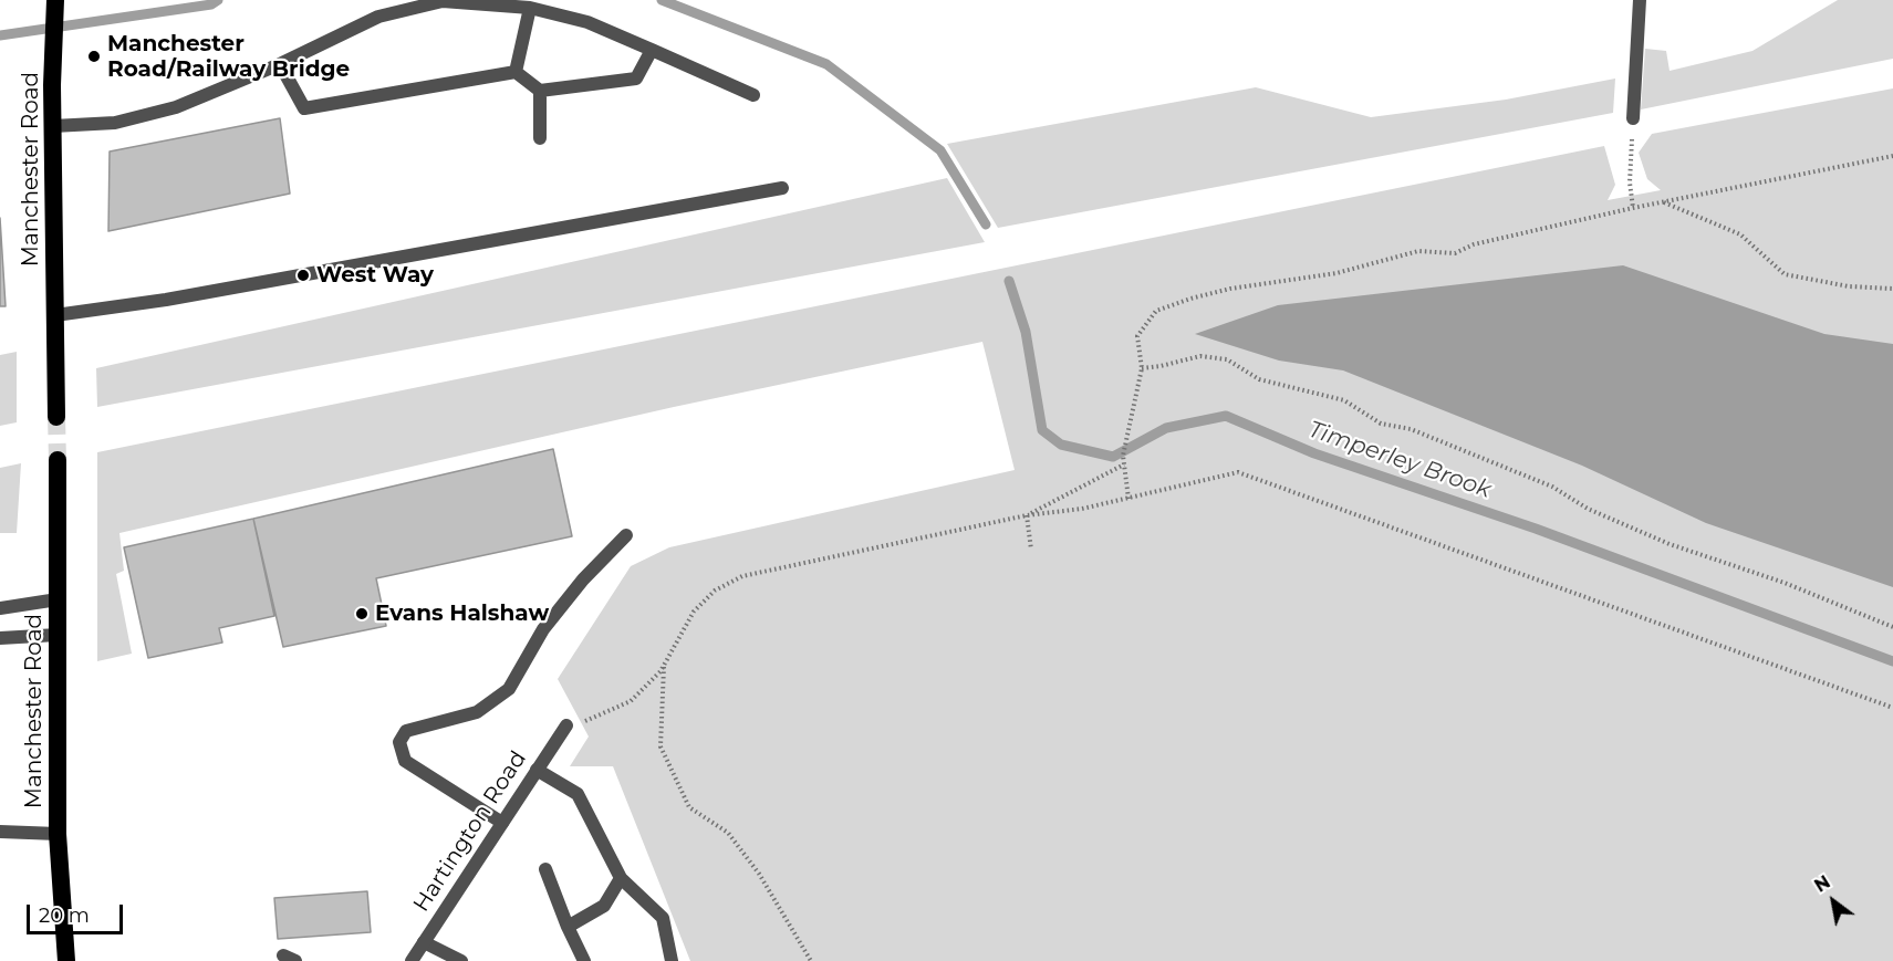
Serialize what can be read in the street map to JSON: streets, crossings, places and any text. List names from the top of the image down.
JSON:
{
  "streets": {
    "highway": ["Manchester Road"],
    "street": ["Hartington Road"]
  },
  "water": ["Timperley Brook"],
  "places": ["Manchester Road/Railway Bridge", "West Way", "Evans Halshaw"],
  "scale_bar": "20 m",
  "north": "top left"
}
